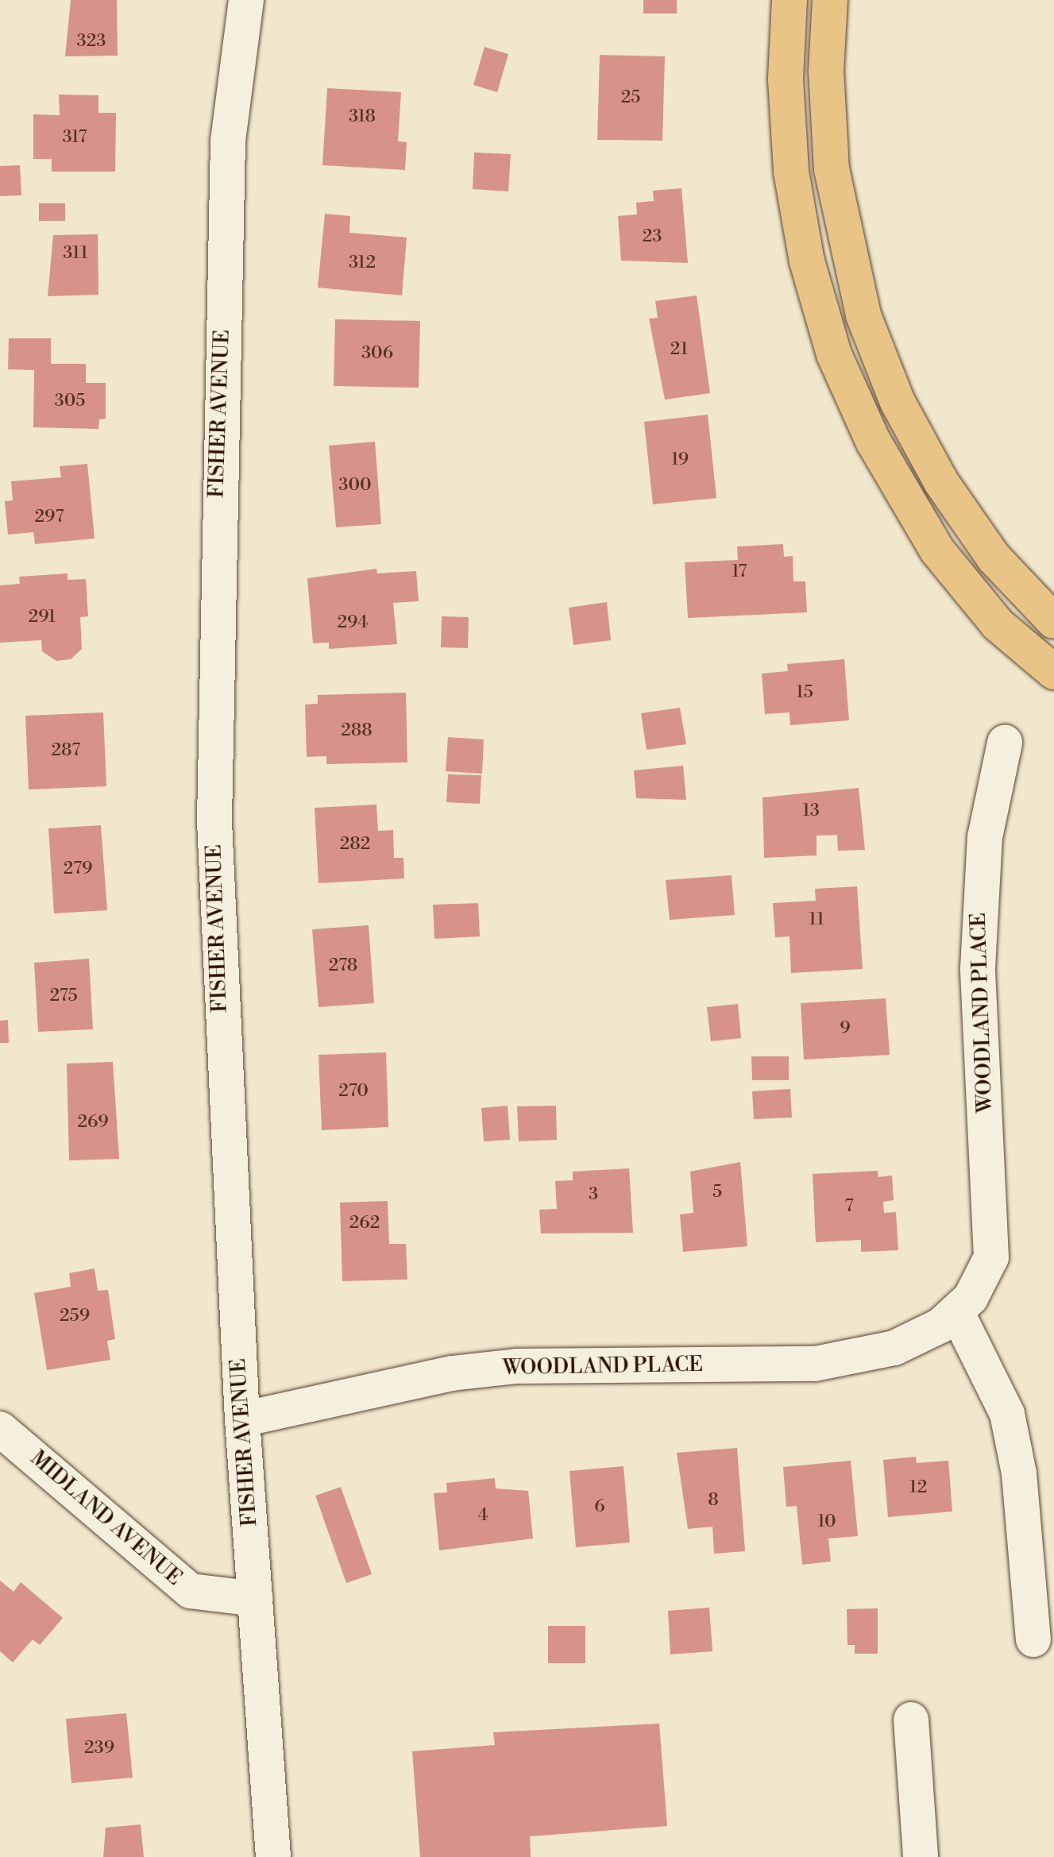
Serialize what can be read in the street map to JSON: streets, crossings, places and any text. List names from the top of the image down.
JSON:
{
  "streets": {
    "street": ["FISHER AVENUE", "WOODLAND PLACE", "MIDLAND AVENUE"]
  },
  "crossings": [
    ["FISHER AVENUE", "WOODLAND PLACE"],
    ["FISHER AVENUE", "MIDLAND AVENUE"]
  ],
  "house_numbers": [
    "323",
    "25",
    "318",
    "317",
    "23",
    "311",
    "312",
    "21",
    "306",
    "305",
    "19",
    "300",
    "297",
    "17",
    "291",
    "294",
    "15",
    "288",
    "287",
    "13",
    "282",
    "279",
    "11",
    "278",
    "275",
    "9",
    "270",
    "269",
    "5",
    "3",
    "7",
    "262",
    "259",
    "12",
    "8",
    "6",
    "4",
    "10",
    "239"
  ]
}
